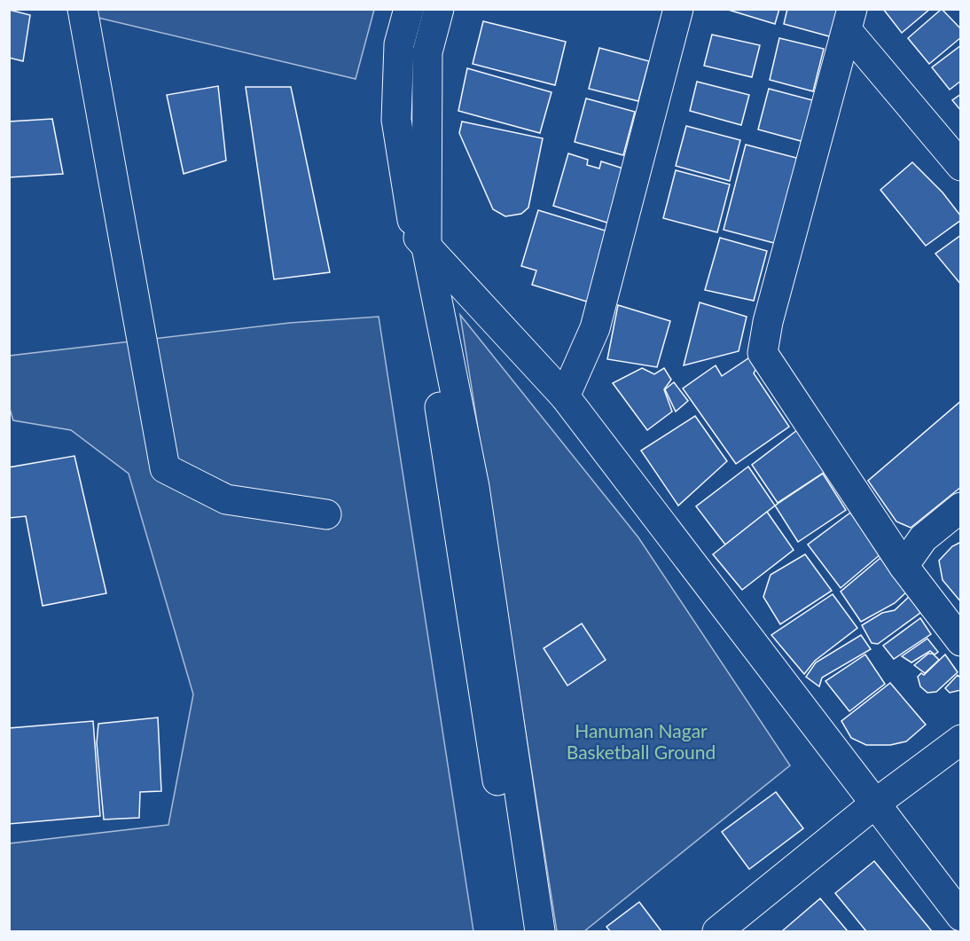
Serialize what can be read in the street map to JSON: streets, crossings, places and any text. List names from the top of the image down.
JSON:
{
  "parks": ["Hanuman Nagar Basketball Ground"]
}
